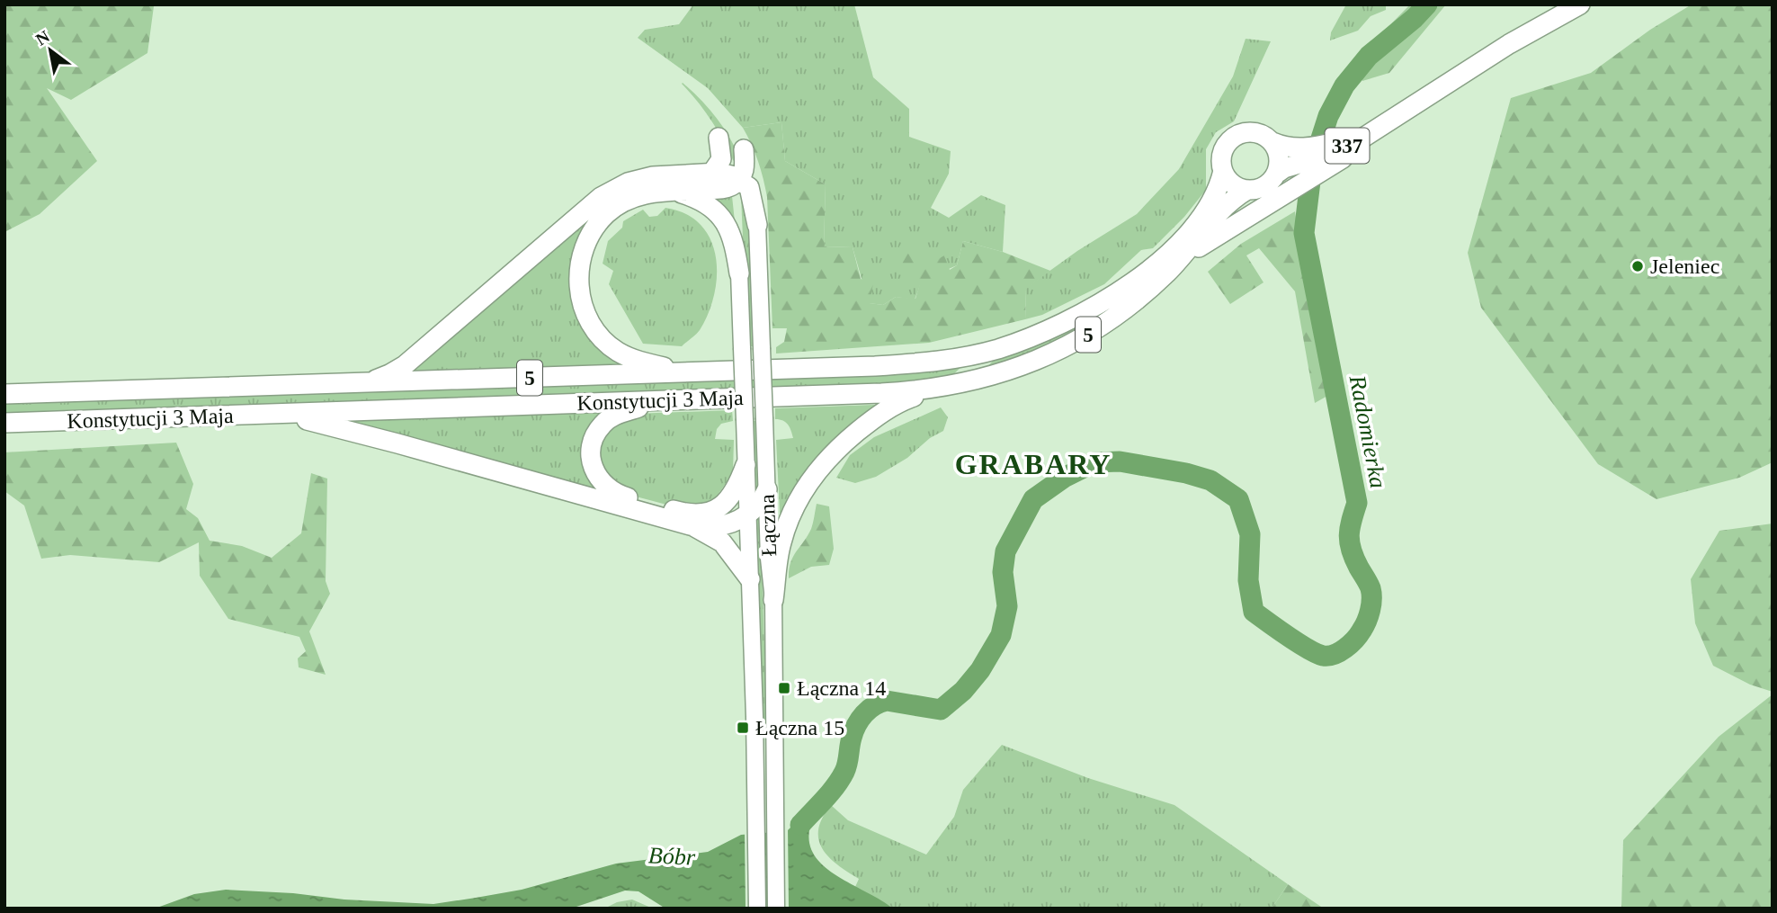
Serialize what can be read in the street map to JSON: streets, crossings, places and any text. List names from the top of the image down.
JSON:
{
  "streets": {
    "main road": [
      "337",
      "5",
      "Konstytucji 3 Maja",
      "Łączna"
    ]
  },
  "crossings": [
    ["337", "5"],
    ["337", "Konstytucji 3 Maja"],
    ["5", "Konstytucji 3 Maja"]
  ],
  "districts": ["GRABARY"],
  "water": ["Radomierka", "Bóbr"],
  "places": {
    "other": ["Jeleniec"],
    "transit": ["Łączna 14", "Łączna 15"]
  },
  "north": "top left"
}
